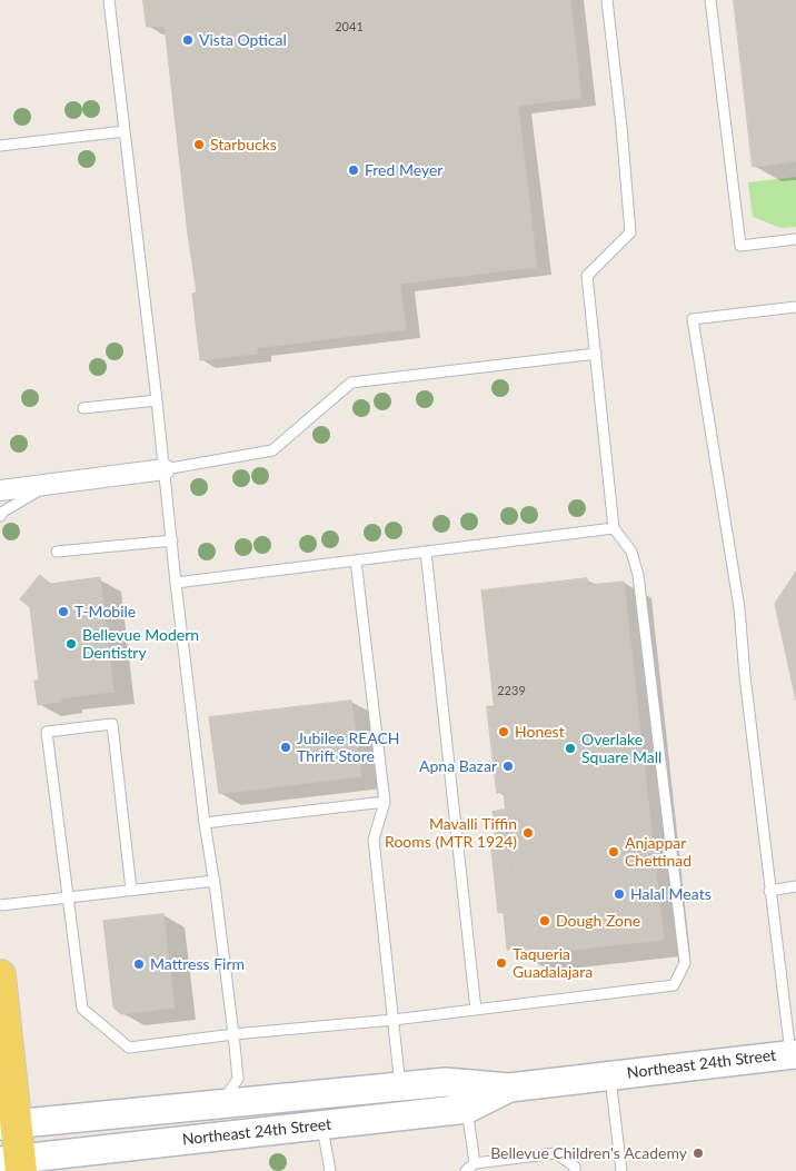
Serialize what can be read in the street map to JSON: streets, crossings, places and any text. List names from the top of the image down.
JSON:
{
  "streets": {
    "main road": ["Northeast 24th Street"]
  },
  "places": [
    "Vista Optical",
    "Starbucks",
    "Fred Meyer",
    "T-Mobile",
    "Bellevue Modern Dentistry",
    "Honest",
    "Jubilee REACH Thrift Store",
    "Overlake Square Mall",
    "Apna Bazar",
    "Mavalli Tiffin Rooms (MTR 1924)",
    "Anjappar Chettinad",
    "Halal Meats",
    "Dough Zone",
    "Taqueria Guadalajara",
    "Mattress Firm",
    "Bellevue Children's Academy"
  ],
  "house_numbers": ["2041", "2239"]
}
